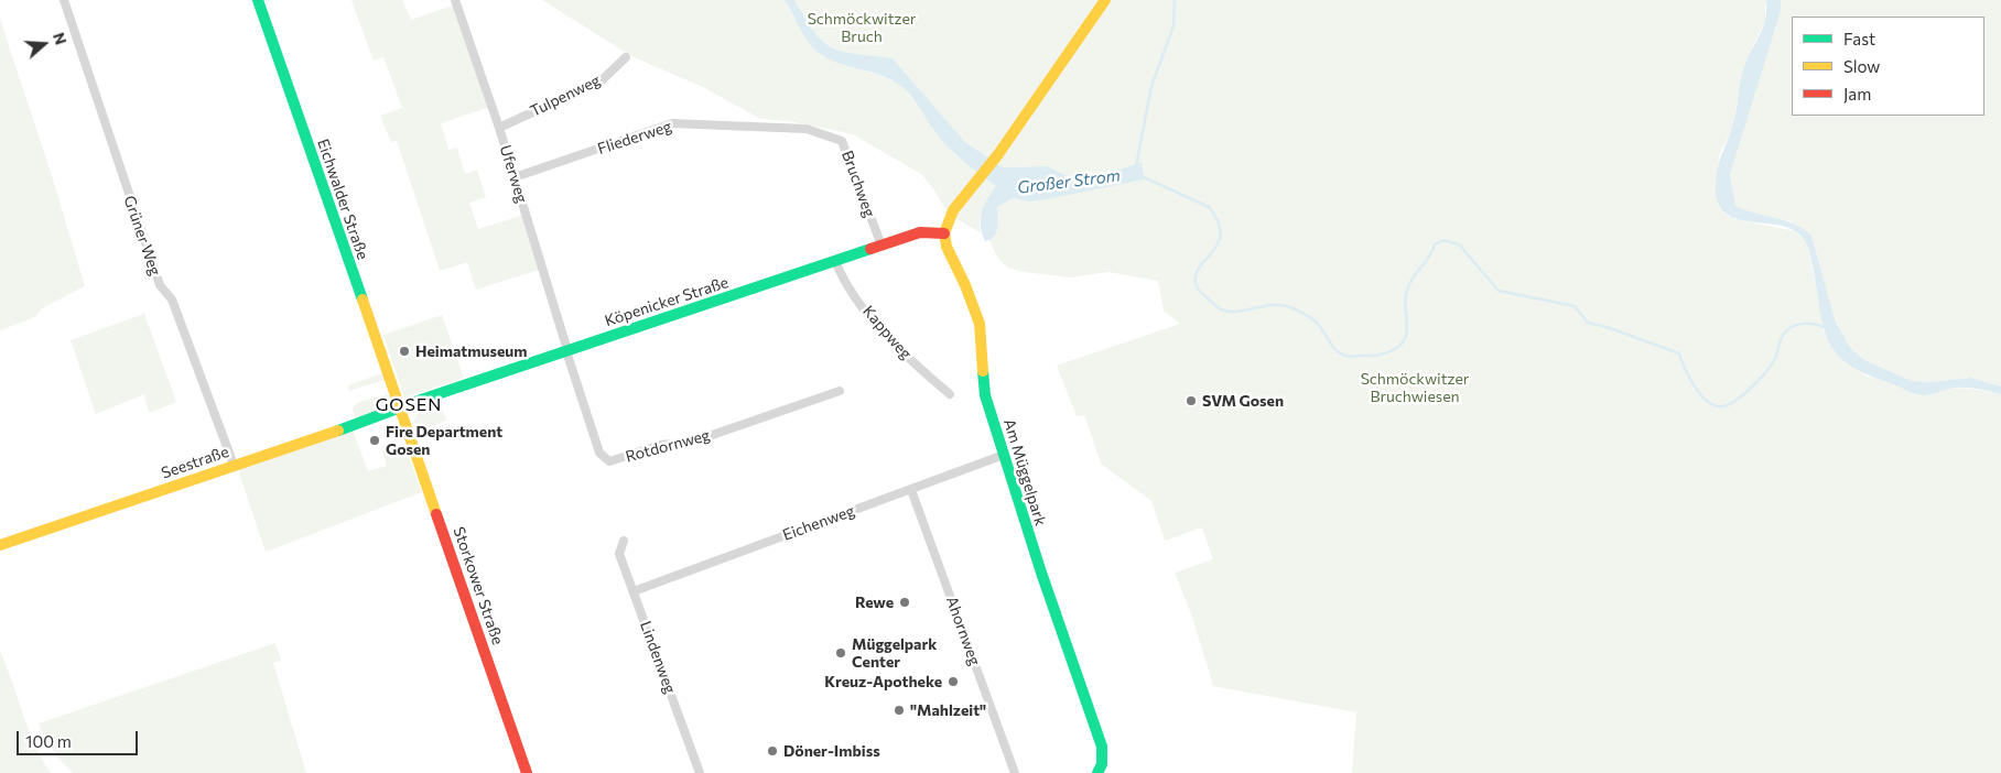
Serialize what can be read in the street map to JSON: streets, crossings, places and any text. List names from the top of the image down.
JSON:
{
  "streets": {
    "street": [
      "Tulpenweg",
      "Fliederweg",
      "Uferweg",
      "Bruchweg",
      "Eichwalder Straße",
      "Grüner Weg",
      "Köpenicker Straße",
      "Kappweg",
      "Rotdornweg",
      "Seestraße",
      "Am Müggelpark",
      "Eichenweg",
      "Storkower Straße",
      "Ahornweg",
      "Lindenweg"
    ]
  },
  "crossings": [
    ["Tulpenweg", "Uferweg"],
    ["Fliederweg", "Uferweg"],
    ["Fliederweg", "Bruchweg"],
    ["Uferweg", "Köpenicker Straße"],
    ["Uferweg", "Rotdornweg"],
    ["Bruchweg", "Köpenicker Straße"],
    ["Eichwalder Straße", "Köpenicker Straße"],
    ["Eichwalder Straße", "Seestraße"],
    ["Eichwalder Straße", "Storkower Straße"],
    ["Grüner Weg", "Seestraße"],
    ["Köpenicker Straße", "Kappweg"],
    ["Köpenicker Straße", "Rotdornweg"],
    ["Köpenicker Straße", "Seestraße"],
    ["Köpenicker Straße", "Am Müggelpark"],
    ["Köpenicker Straße", "Storkower Straße"],
    ["Seestraße", "Storkower Straße"],
    ["Am Müggelpark", "Eichenweg"],
    ["Eichenweg", "Ahornweg"],
    ["Eichenweg", "Lindenweg"]
  ],
  "districts": ["GOSEN"],
  "water": ["Großer Strom"],
  "parks": ["Schmöckwitzer Bruch", "Schmöckwitzer Bruchwiesen"],
  "places": [
    "Heimatmuseum",
    "SVM Gosen",
    "Fire Department Gosen",
    "Rewe",
    "Müggelpark Center",
    "Kreuz-Apotheke",
    "\"Mahlzeit\"",
    "Döner-Imbiss"
  ],
  "legend": ["Fast", "Slow", "Jam"],
  "scale_bar": "100 m",
  "north": "right"
}
